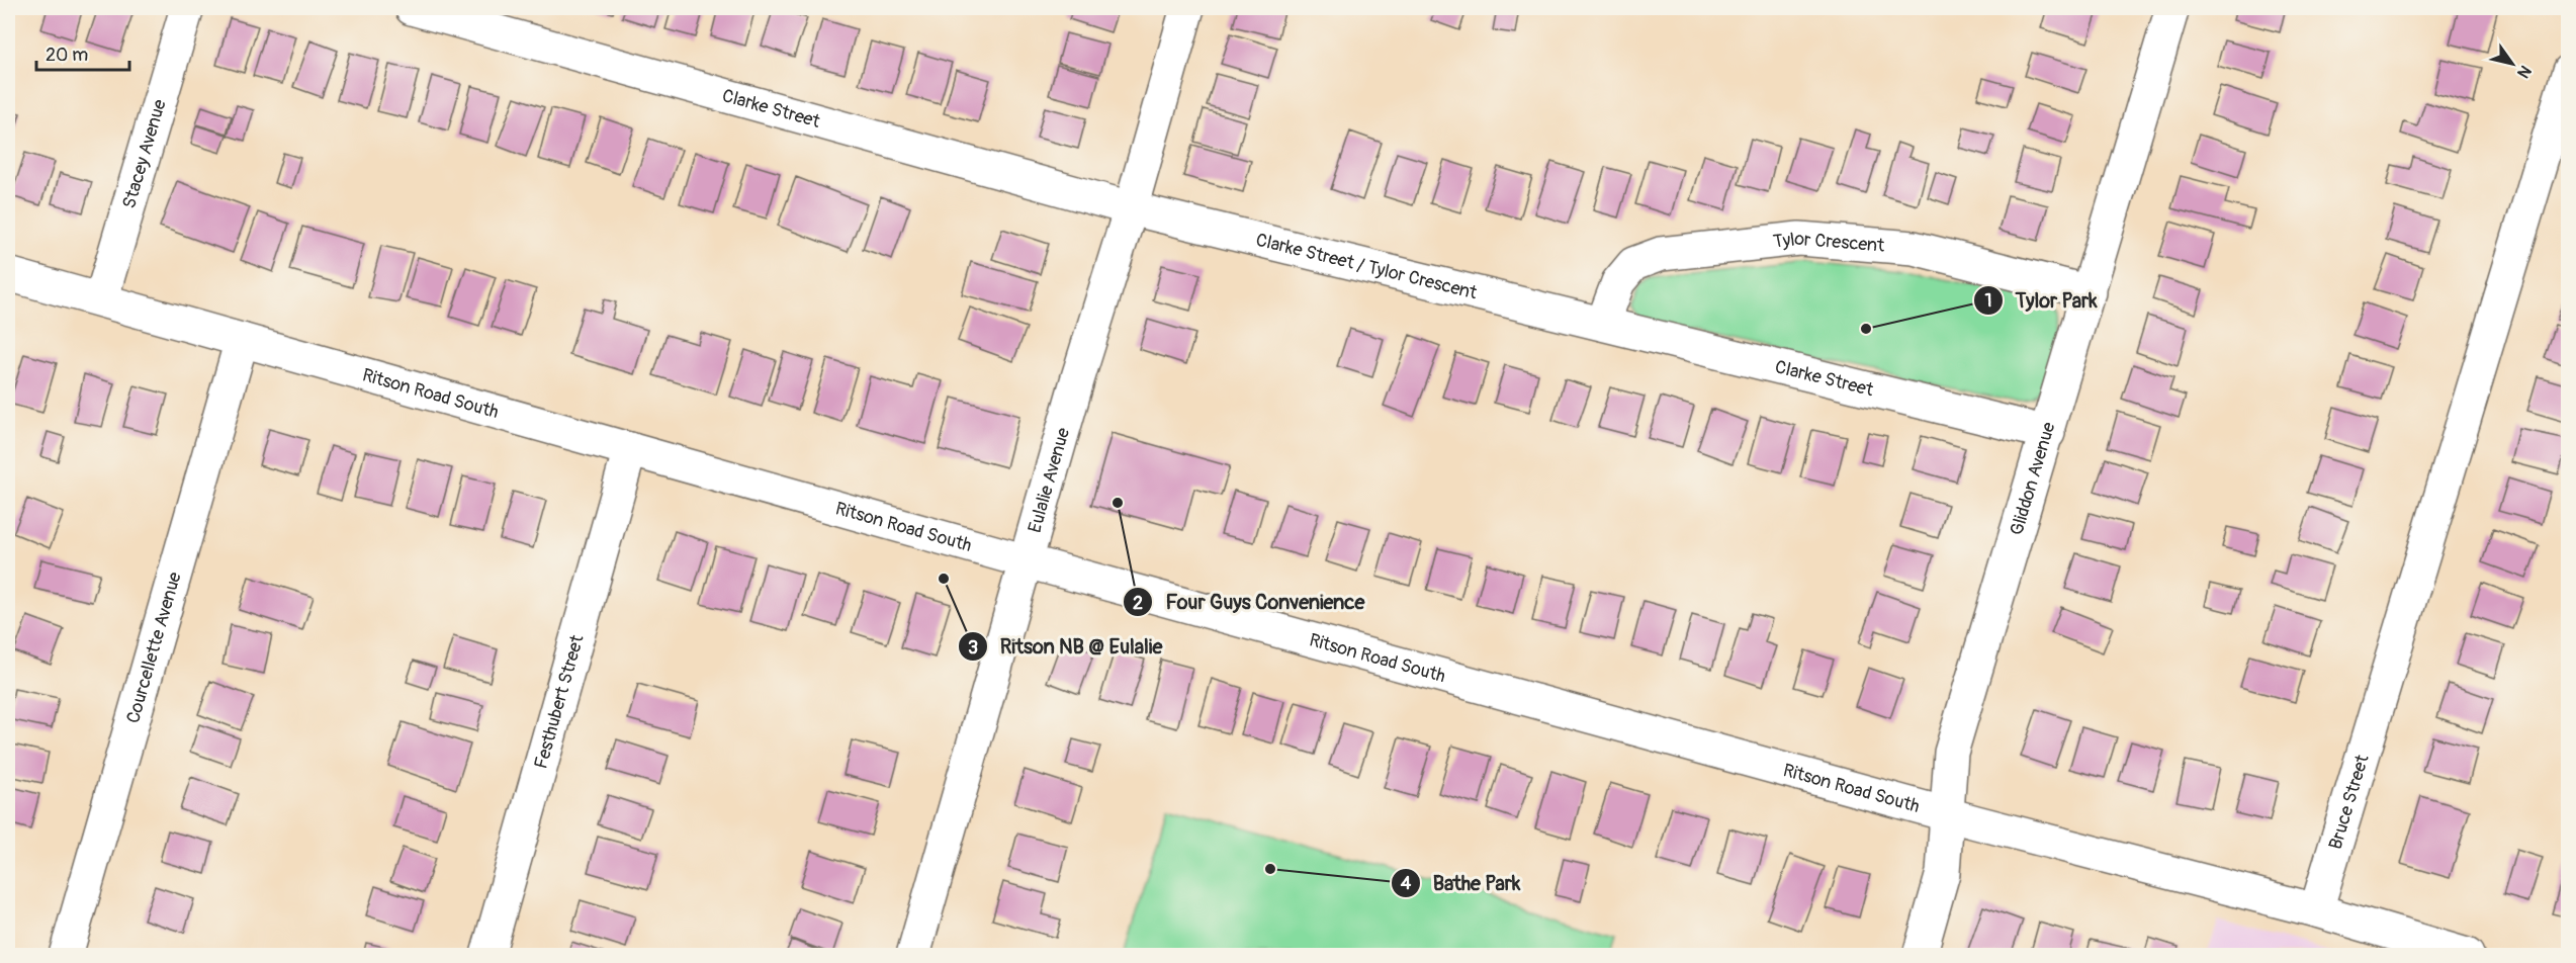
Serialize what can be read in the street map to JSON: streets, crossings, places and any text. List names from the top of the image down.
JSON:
{
  "streets": {
    "street": [
      "Clarke Street",
      "Stacey Avenue",
      "Tylor Crescent",
      "Clarke Street / Tylor Crescent",
      "Ritson Road South",
      "Gliddon Avenue",
      "Eulalie Avenue",
      "Courcellette Avenue",
      "Festhubert Street",
      "Bruce Street"
    ]
  },
  "crossings": [
    ["Clarke Street", "Tylor Crescent"],
    ["Clarke Street", "Clarke Street / Tylor Crescent"],
    ["Clarke Street", "Gliddon Avenue"],
    ["Clarke Street", "Eulalie Avenue"],
    ["Stacey Avenue", "Ritson Road South"],
    ["Tylor Crescent", "Clarke Street / Tylor Crescent"],
    ["Tylor Crescent", "Gliddon Avenue"],
    ["Clarke Street / Tylor Crescent", "Eulalie Avenue"],
    ["Ritson Road South", "Gliddon Avenue"],
    ["Ritson Road South", "Eulalie Avenue"],
    ["Ritson Road South", "Courcellette Avenue"],
    ["Ritson Road South", "Festhubert Street"],
    ["Ritson Road South", "Bruce Street"]
  ],
  "places": [
    "Tylor Park",
    "Four Guys Convenience",
    "Ritson NB @ Eulalie",
    "Bathe Park"
  ],
  "scale_bar": "20 m",
  "north": "bottom right"
}
